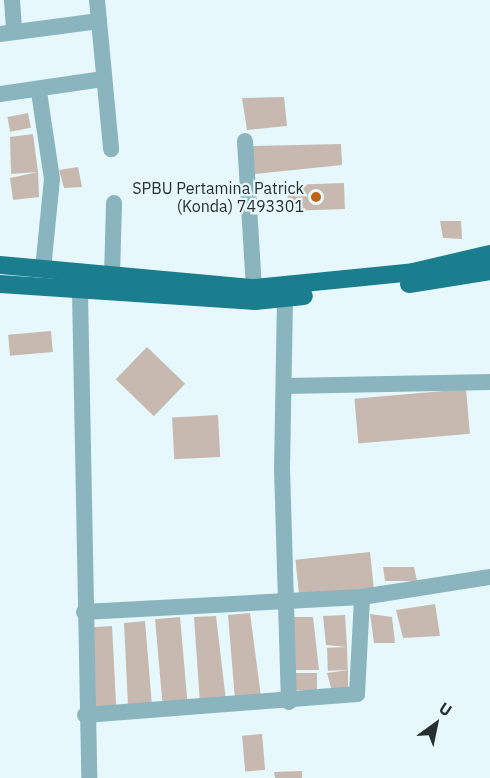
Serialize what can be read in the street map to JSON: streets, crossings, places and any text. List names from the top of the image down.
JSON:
{
  "places": ["SPBU Pertamina Patrick (Konda) 7493301"],
  "north": "top right"
}
